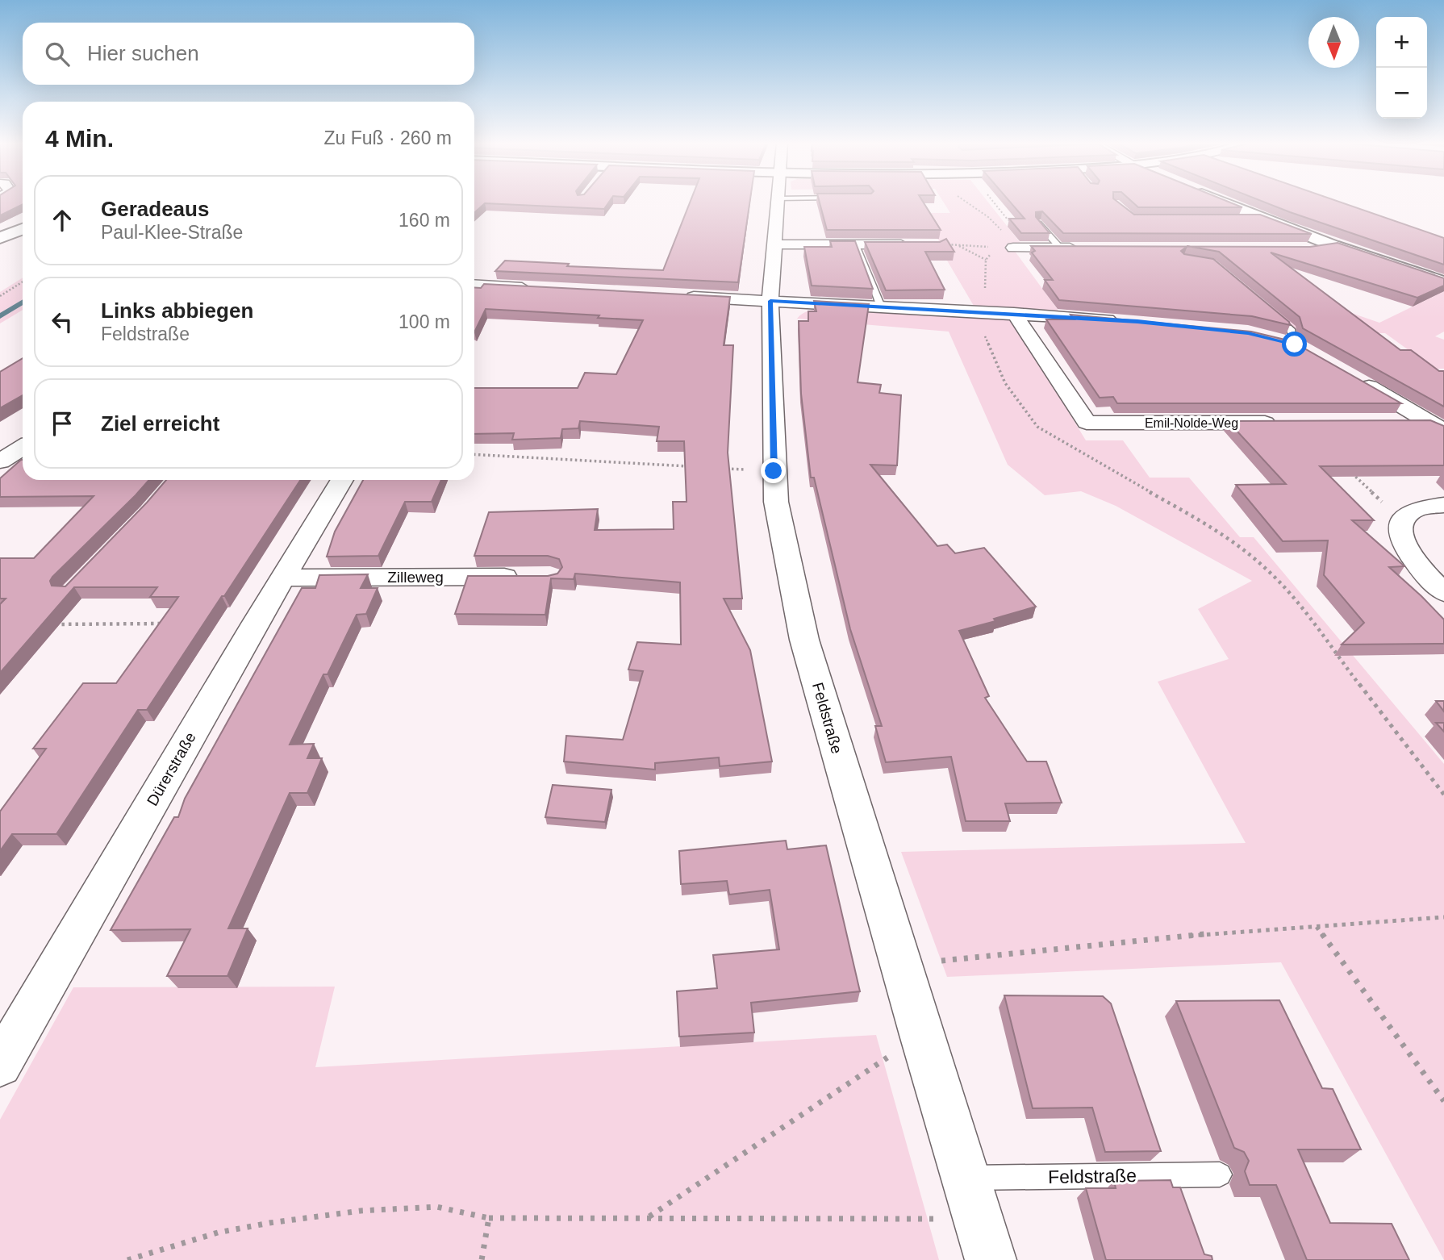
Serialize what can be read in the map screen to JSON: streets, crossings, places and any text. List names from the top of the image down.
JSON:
{
  "streets": {
    "street": [
      "Emil-Nolde-Weg",
      "Zilleweg",
      "Feldstraße",
      "Dürerstraße"
    ]
  },
  "crossings": [
    ["Zilleweg", "Dürerstraße"]
  ],
  "north": "bottom",
  "page": {
    "map_buttons": ["+", "−"],
    "search": "Hier suchen",
    "heading": ["4 Min.", "Zu Fuß · 260 m"],
    "list": [
      ["Geradeaus", "Paul-Klee-Straße", "160 m"],
      ["Links abbiegen", "Feldstraße", "100 m"],
      "Ziel erreicht"
    ]
  }
}
